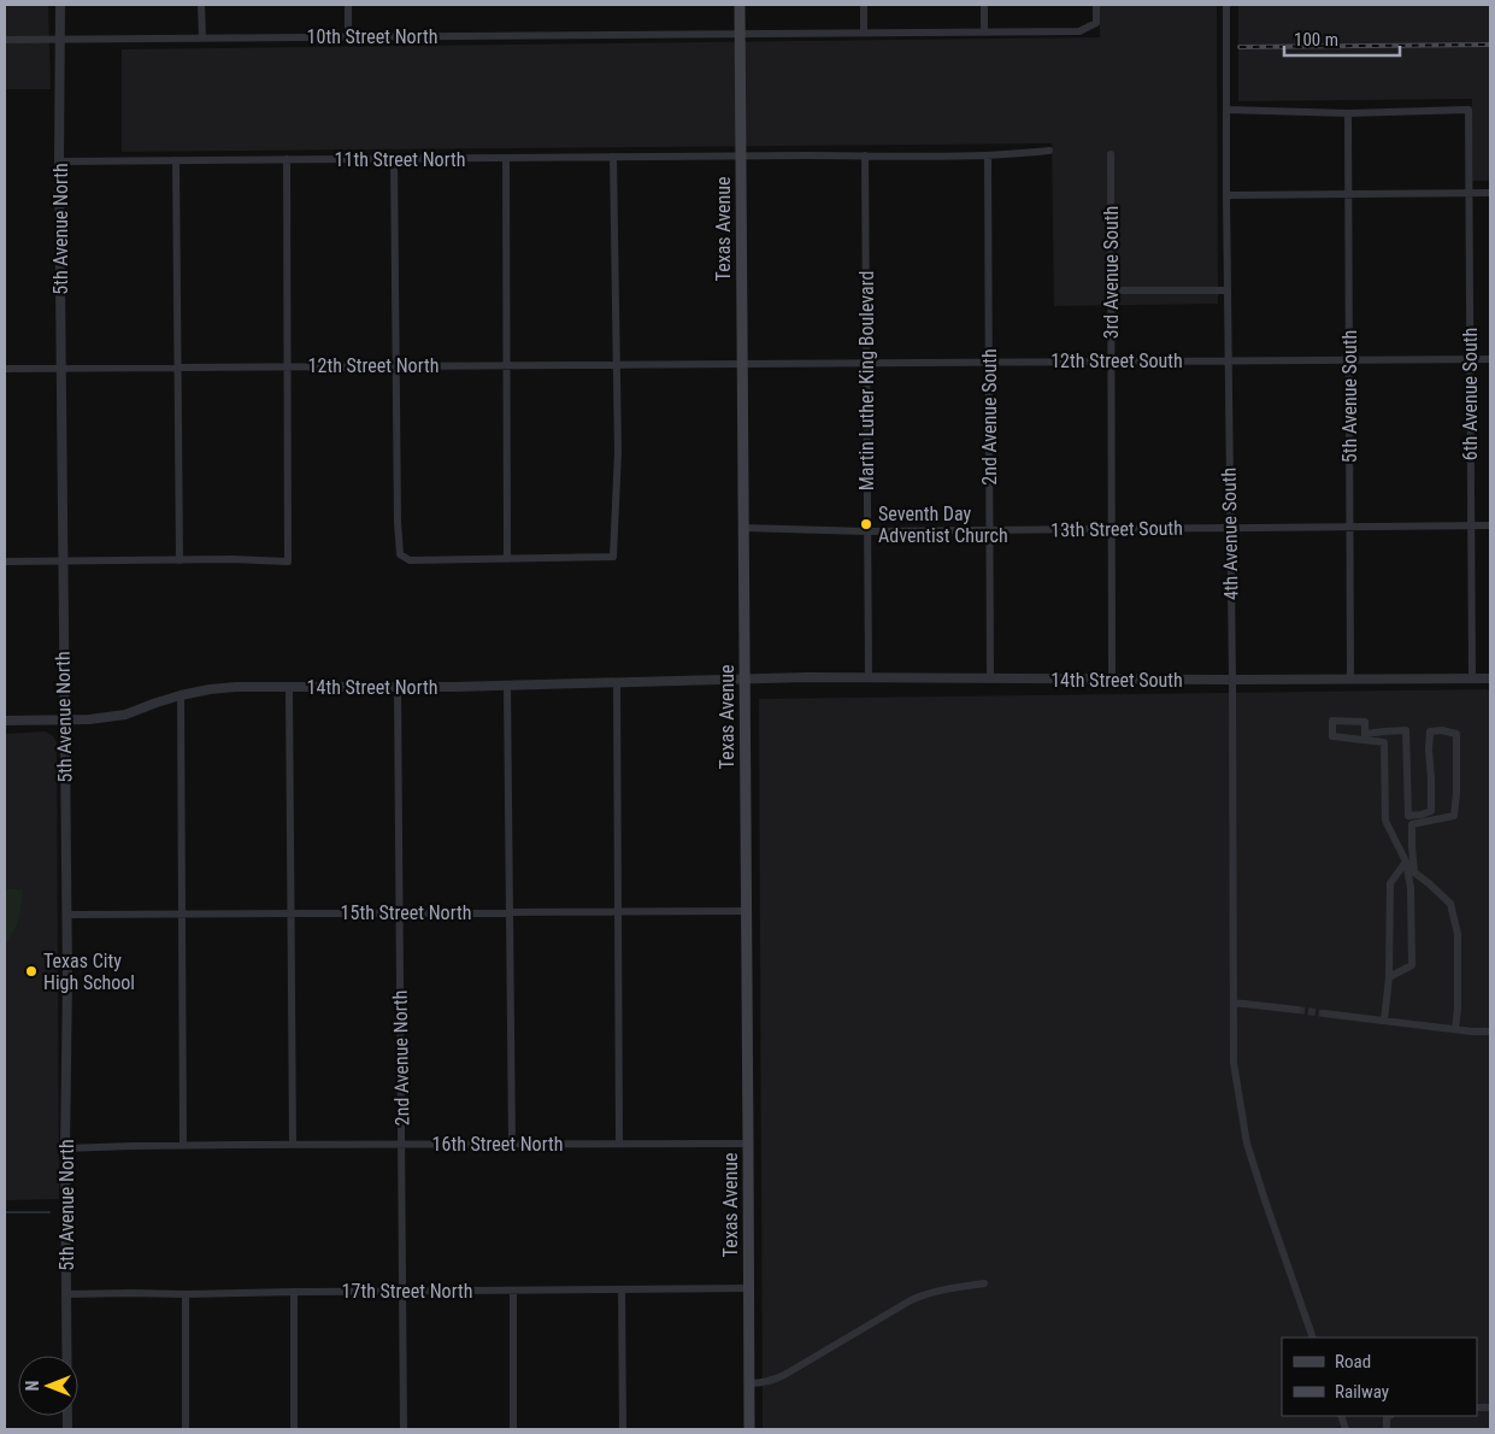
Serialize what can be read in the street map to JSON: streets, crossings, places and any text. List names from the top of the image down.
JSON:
{
  "streets": {
    "main road": ["Texas Avenue"],
    "street": [
      "10th Street North",
      "11th Street North",
      "5th Avenue North",
      "3rd Avenue South",
      "12th Street South",
      "12th Street North",
      "Martin Luther King Boulevard",
      "6th Avenue South",
      "5th Avenue South",
      "2nd Avenue South",
      "13th Street South",
      "4th Avenue South",
      "14th Street South",
      "14th Street North",
      "15th Street North",
      "2nd Avenue North",
      "16th Street North",
      "17th Street North"
    ]
  },
  "crossings": [
    ["10th Street North", "5th Avenue North"],
    ["10th Street North", "Texas Avenue"],
    ["11th Street North", "5th Avenue North"],
    ["11th Street North", "Texas Avenue"],
    ["11th Street North", "Martin Luther King Boulevard"],
    ["11th Street North", "2nd Avenue South"],
    ["5th Avenue North", "12th Street North"],
    ["5th Avenue North", "14th Street North"],
    ["5th Avenue North", "15th Street North"],
    ["5th Avenue North", "16th Street North"],
    ["5th Avenue North", "17th Street North"],
    ["Texas Avenue", "12th Street South"],
    ["Texas Avenue", "12th Street North"],
    ["Texas Avenue", "13th Street South"],
    ["Texas Avenue", "14th Street South"],
    ["Texas Avenue", "14th Street North"],
    ["Texas Avenue", "15th Street North"],
    ["Texas Avenue", "16th Street North"],
    ["Texas Avenue", "17th Street North"],
    ["3rd Avenue South", "12th Street South"],
    ["3rd Avenue South", "13th Street South"],
    ["3rd Avenue South", "14th Street South"],
    ["12th Street South", "12th Street North"],
    ["12th Street South", "Martin Luther King Boulevard"],
    ["12th Street South", "6th Avenue South"],
    ["12th Street South", "5th Avenue South"],
    ["12th Street South", "2nd Avenue South"],
    ["12th Street South", "4th Avenue South"],
    ["Martin Luther King Boulevard", "13th Street South"],
    ["Martin Luther King Boulevard", "14th Street South"],
    ["6th Avenue South", "5th Avenue South"],
    ["6th Avenue South", "13th Street South"],
    ["6th Avenue South", "14th Street South"],
    ["5th Avenue South", "13th Street South"],
    ["5th Avenue South", "14th Street South"],
    ["2nd Avenue South", "13th Street South"],
    ["2nd Avenue South", "14th Street South"],
    ["13th Street South", "4th Avenue South"],
    ["4th Avenue South", "14th Street South"],
    ["14th Street South", "14th Street North"],
    ["14th Street North", "2nd Avenue North"],
    ["15th Street North", "2nd Avenue North"],
    ["2nd Avenue North", "16th Street North"],
    ["2nd Avenue North", "17th Street North"]
  ],
  "places": ["Seventh Day Adventist Church", "Texas City High School"],
  "legend": ["Road", "Railway"],
  "scale_bar": "100 m",
  "north": "left"
}
